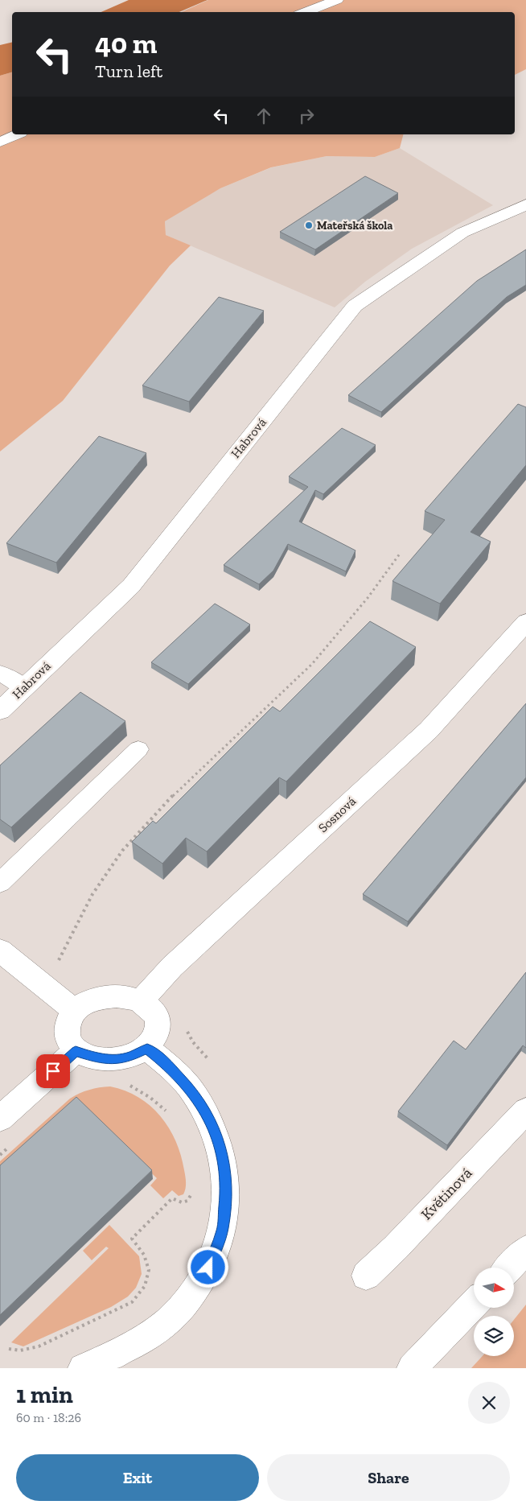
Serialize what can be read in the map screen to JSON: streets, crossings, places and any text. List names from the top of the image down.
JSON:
{
  "streets": {
    "street": ["Habrová", "Sosnová", "Květinová"]
  },
  "places": ["Mateřská škola"],
  "north": "right",
  "page": {
    "turn": ["40 m", "Turn left"],
    "heading": ["1 min", "60 m · 18:26"],
    "buttons": ["Exit", "Share"]
  }
}
